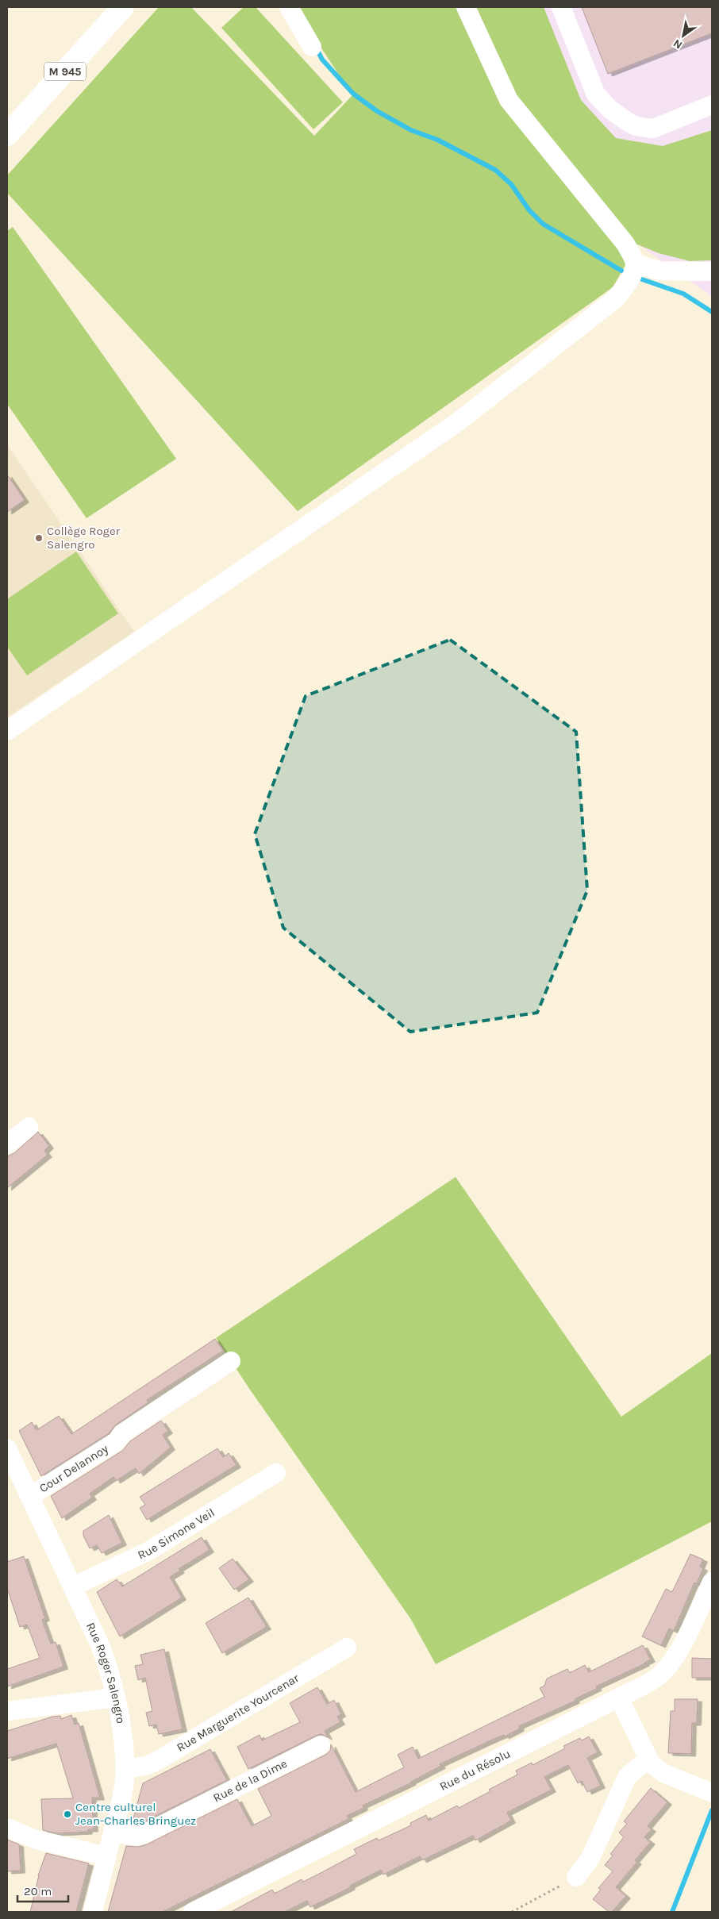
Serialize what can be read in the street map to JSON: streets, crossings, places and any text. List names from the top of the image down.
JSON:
{
  "streets": {
    "main road": ["M 945"],
    "street": [
      "Cour Delannoy",
      "Rue Simone Veil",
      "Rue Roger Salengro",
      "Rue Marguerite Yourcenar",
      "Rue du Résolu",
      "Rue de la Dime"
    ]
  },
  "crossings": [
    ["Cour Delannoy", "Rue Roger Salengro"],
    ["Rue Simone Veil", "Rue Roger Salengro"],
    ["Rue Roger Salengro", "Rue Marguerite Yourcenar"],
    ["Rue Roger Salengro", "Rue de la Dime"]
  ],
  "places": ["Collège Roger Salengro", "Centre culturel Jean-Charles Bringuez"],
  "scale_bar": "20 m",
  "north": "bottom left"
}
